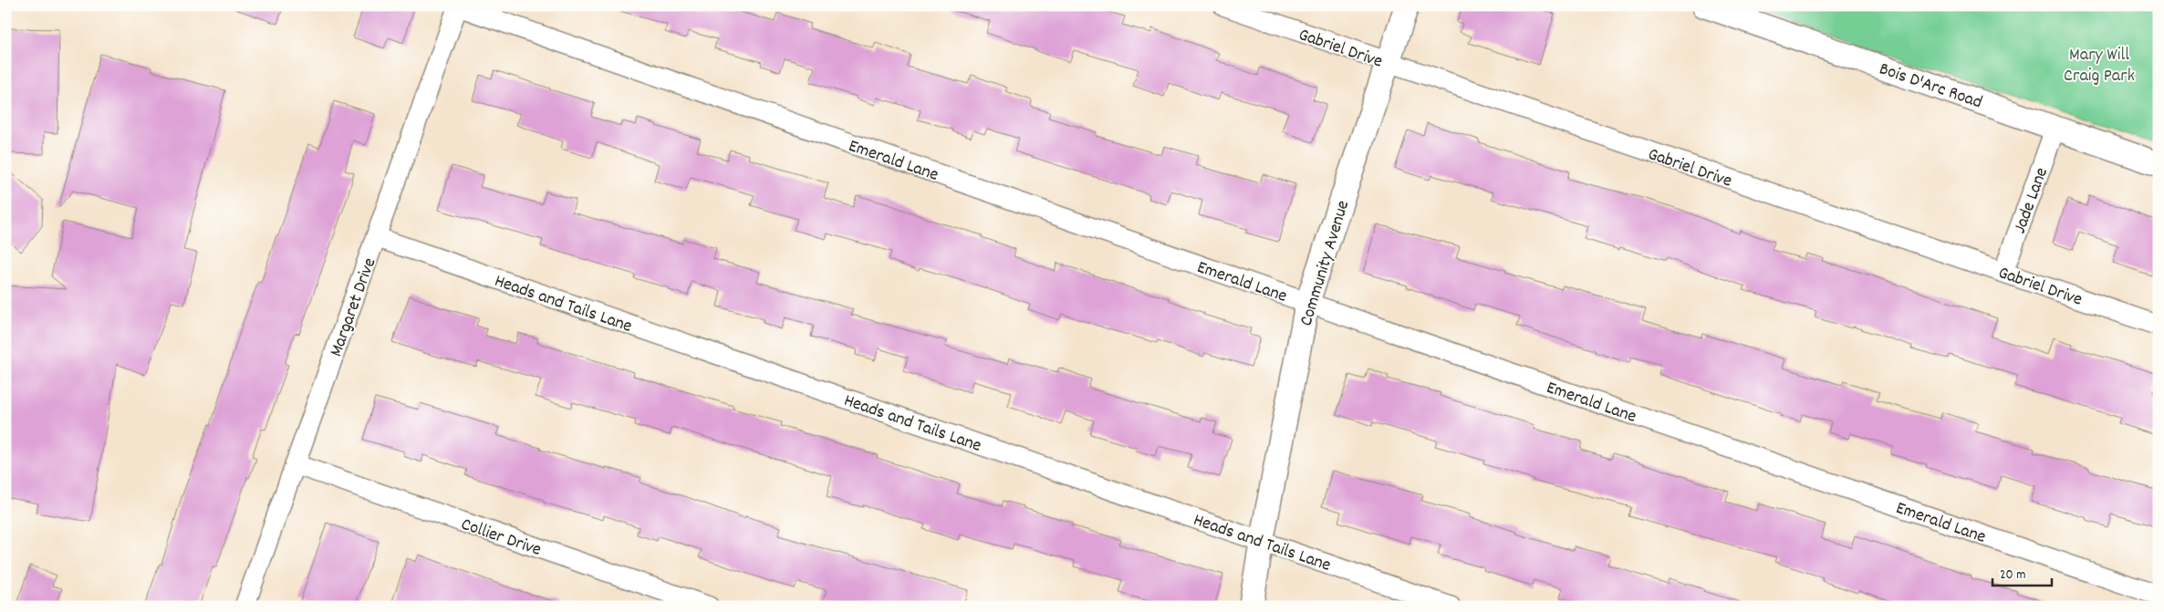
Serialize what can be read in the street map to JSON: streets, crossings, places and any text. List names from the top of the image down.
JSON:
{
  "streets": {
    "street": [
      "Gabriel Drive",
      "Bois D'Arc Road",
      "Emerald Lane",
      "Jade Lane",
      "Community Avenue",
      "Heads and Tails Lane",
      "Margaret Drive",
      "Collier Drive"
    ]
  },
  "crossings": [
    ["Gabriel Drive", "Jade Lane"],
    ["Gabriel Drive", "Community Avenue"],
    ["Bois D'Arc Road", "Jade Lane"],
    ["Emerald Lane", "Community Avenue"],
    ["Emerald Lane", "Margaret Drive"],
    ["Community Avenue", "Heads and Tails Lane"],
    ["Heads and Tails Lane", "Margaret Drive"],
    ["Margaret Drive", "Collier Drive"]
  ],
  "parks": ["Mary Will Craig Park"],
  "scale_bar": "20 m"
}
